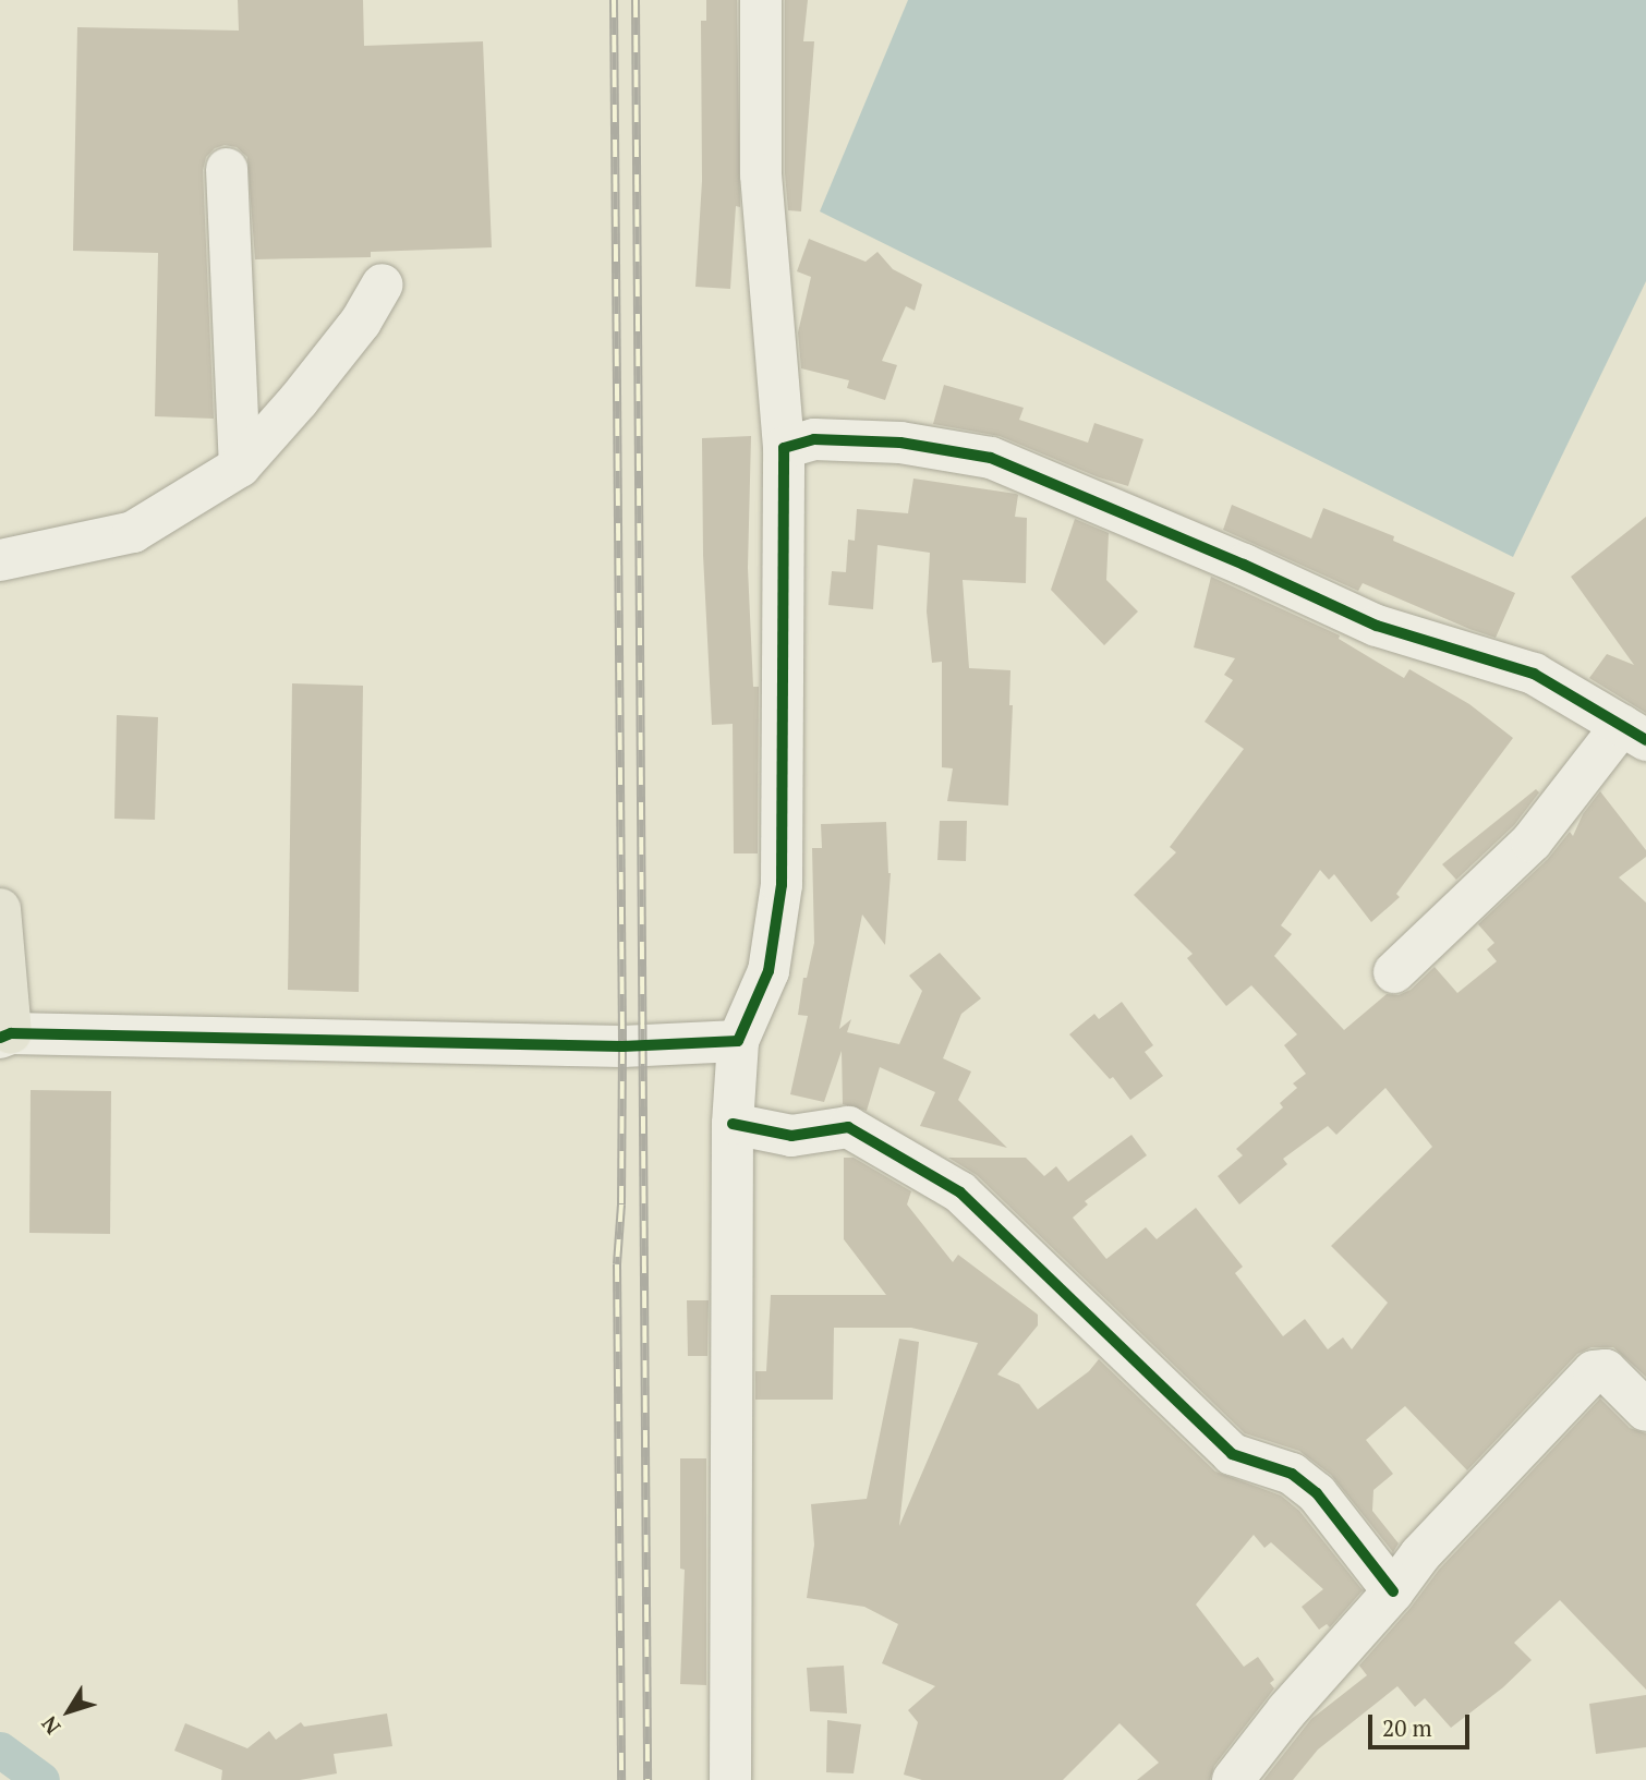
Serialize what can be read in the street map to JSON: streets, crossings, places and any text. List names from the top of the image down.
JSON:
{
  "scale_bar": "20 m",
  "north": "bottom left"
}
